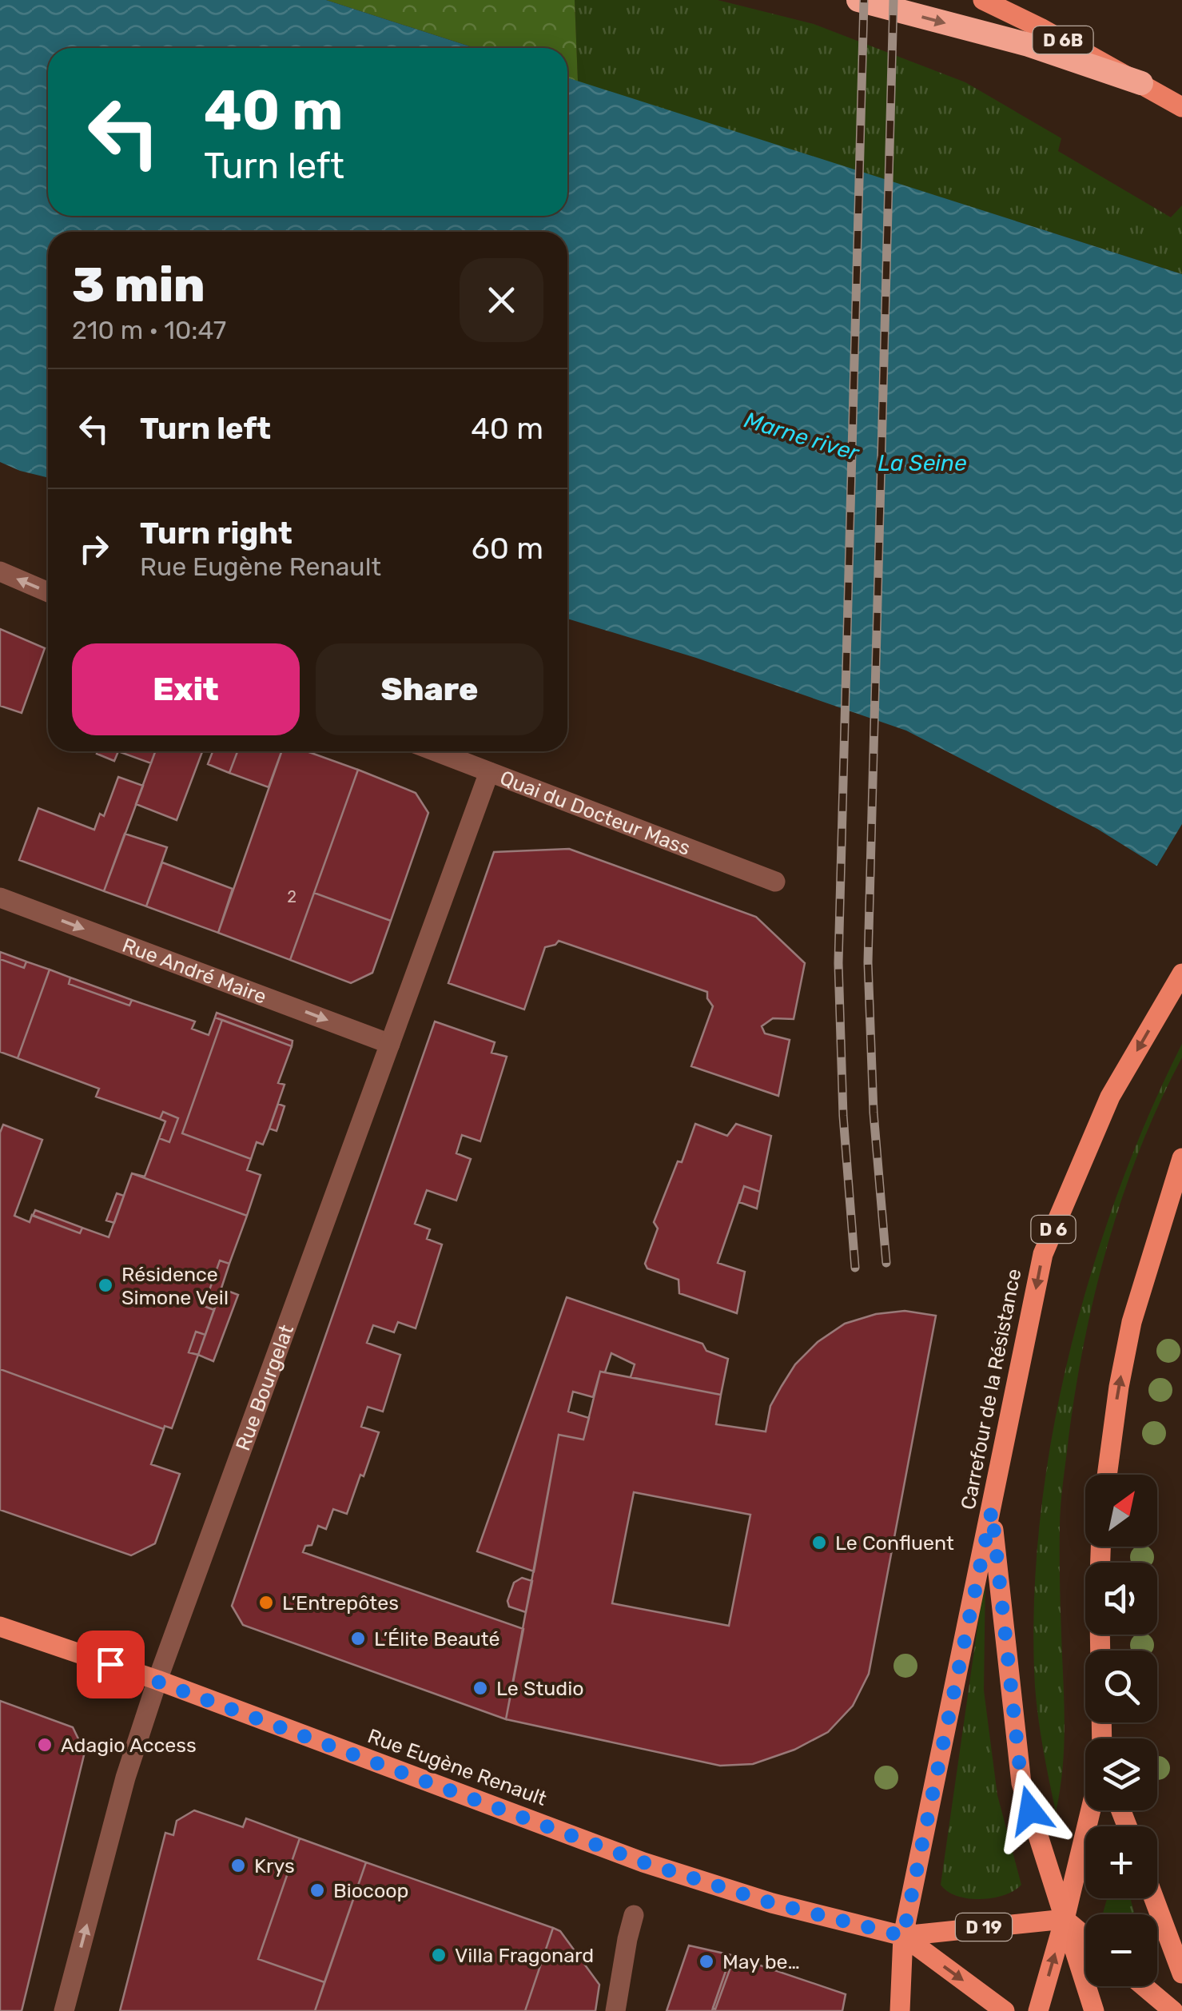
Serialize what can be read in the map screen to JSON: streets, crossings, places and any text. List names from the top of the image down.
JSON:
{
  "streets": {
    "main road": [
      "D 6B",
      "D 6",
      "Carrefour de la Résistance",
      "Rue Eugène Renault",
      "D 19"
    ],
    "street": ["Quai du Docteur Mass", "Rue André Maire", "Rue Bourgelat"]
  },
  "crossings": [
    ["Quai du Docteur Mass", "Rue Bourgelat"],
    ["Rue André Maire", "Rue Bourgelat"],
    ["D 6", "Carrefour de la Résistance"],
    ["D 6", "Rue Eugène Renault"],
    ["D 6", "D 19"],
    ["Rue Bourgelat", "Rue Eugène Renault"],
    ["Carrefour de la Résistance", "Rue Eugène Renault"],
    ["Carrefour de la Résistance", "D 19"],
    ["Rue Eugène Renault", "D 19"]
  ],
  "one_way": ["Rue André Maire"],
  "water": ["Marne river", "La Seine"],
  "places": [
    "Résidence Simone Veil",
    "Le Confluent",
    "L’Entrepôtes",
    "L’Élite Beauté",
    "Le Studio",
    "Adagio Access",
    "Krys",
    "Biocoop",
    "Villa Fragonard",
    "May be…"
  ],
  "house_numbers": ["2"],
  "north": "top right",
  "page": {
    "turn": ["40 m", "Turn left"],
    "heading": ["3 min", "210 m · 10:47"],
    "list": [
      {
        "name": "Turn left",
        "value": "40 m"
      },
      {
        "name": "Turn right",
        "note": "Rue Eugène Renault",
        "value": "60 m"
      }
    ],
    "buttons": ["Exit", "Share"],
    "map_buttons": ["+", "−"]
  }
}
